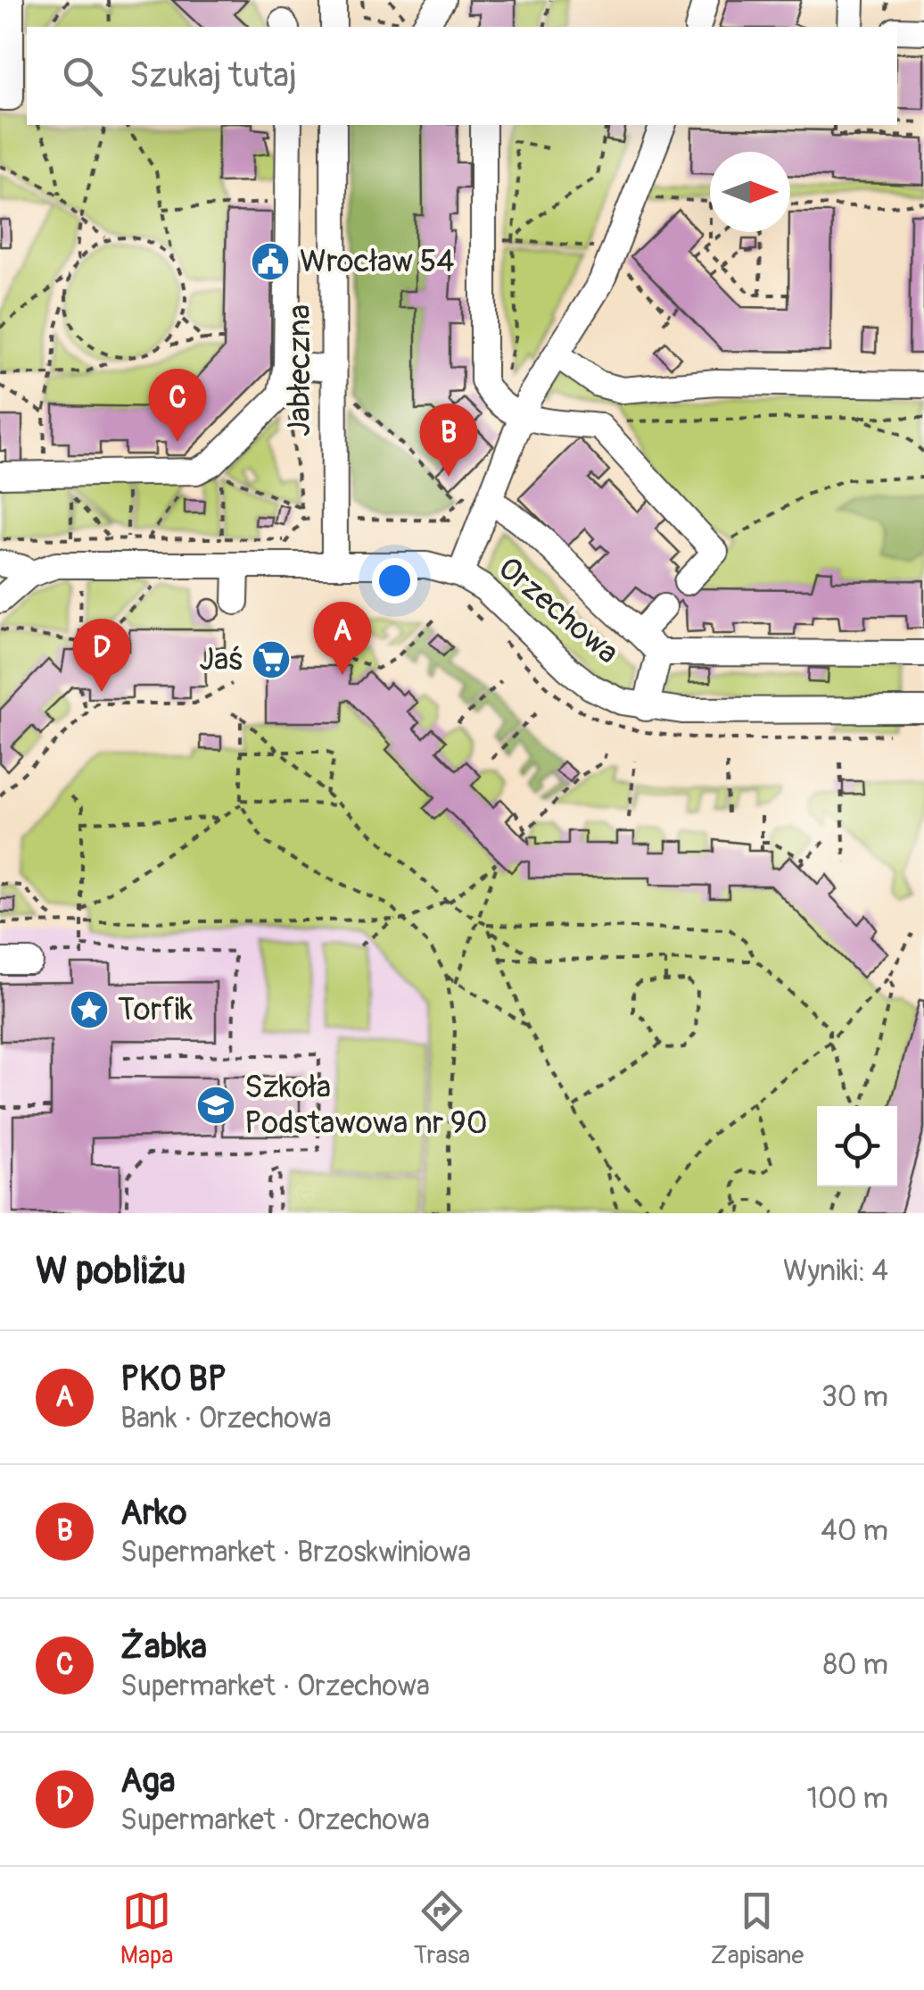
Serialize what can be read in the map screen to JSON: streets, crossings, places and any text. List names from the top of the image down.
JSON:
{
  "streets": {
    "street": ["Jabłeczna", "Orzechowa"]
  },
  "crossings": [
    ["Jabłeczna", "Orzechowa"]
  ],
  "places": {
    "public building": ["Wrocław 54"],
    "supermarket": ["Jaś"],
    "place": ["Torfik"],
    "school or university": ["Szkoła Podstawowa nr 90"]
  },
  "north": "right",
  "page": {
    "search": "Szukaj tutaj",
    "pins": [
      "C",
      "B",
      "A",
      "D"
    ],
    "heading": ["W pobliżu", "Wyniki: 4"],
    "list": [
      {
        "mark": "A",
        "name": "PKO BP",
        "note": "Bank · Orzechowa",
        "value": "30 m"
      },
      {
        "mark": "B",
        "name": "Arko",
        "note": "Supermarket · Brzoskwiniowa",
        "value": "40 m"
      },
      {
        "mark": "C",
        "name": "Żabka",
        "note": "Supermarket · Orzechowa",
        "value": "80 m"
      },
      {
        "mark": "D",
        "name": "Aga",
        "note": "Supermarket · Orzechowa",
        "value": "100 m"
      }
    ],
    "nav": ["Mapa", "Trasa", "Zapisane"]
  }
}
